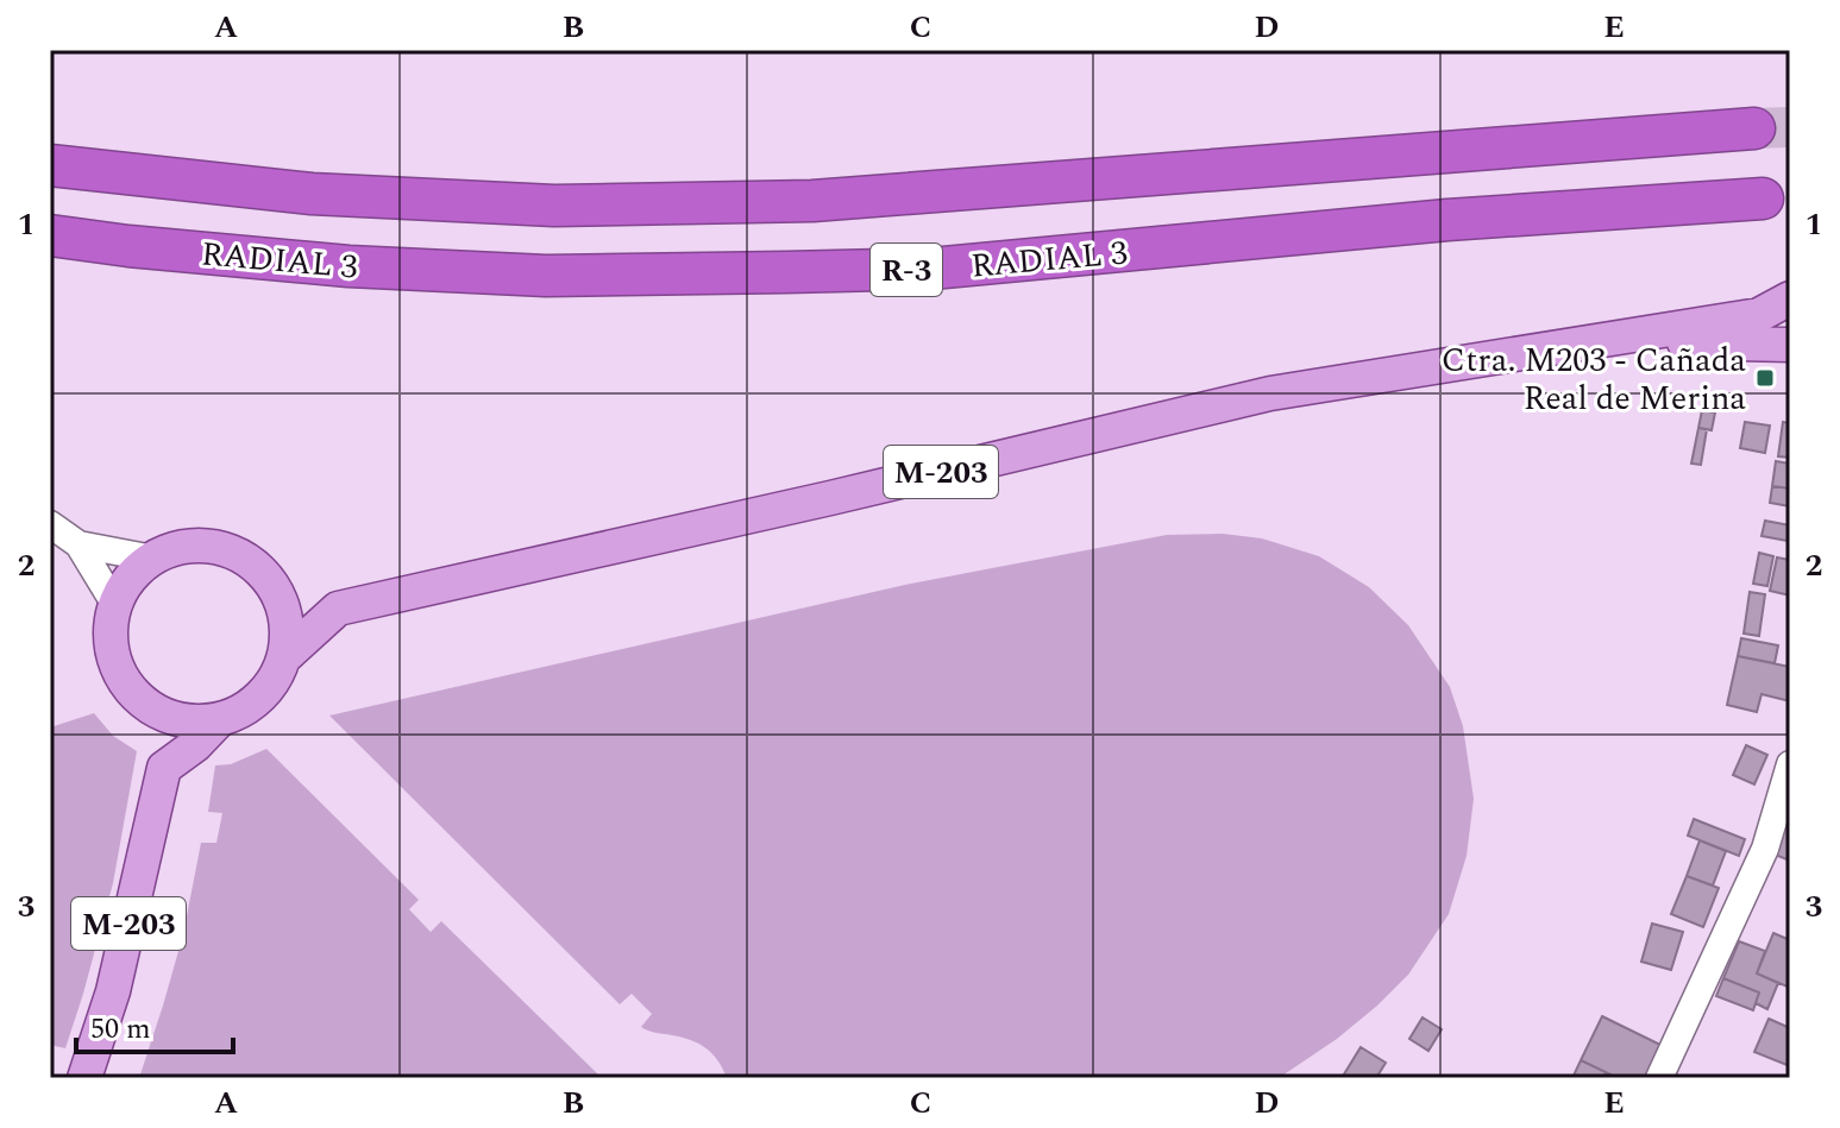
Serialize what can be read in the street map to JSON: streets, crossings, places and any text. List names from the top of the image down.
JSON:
{
  "streets": {
    "highway": ["RADIAL 3", "R-3"],
    "main road": ["M-203"]
  },
  "places": {
    "transit": ["Ctra. M203 - Cañada Real de Merina"]
  },
  "scale_bar": "50 m",
  "grid": {
    "columns": [
      "A",
      "B",
      "C",
      "D",
      "E"
    ],
    "rows": ["1", "2", "3"]
  }
}
